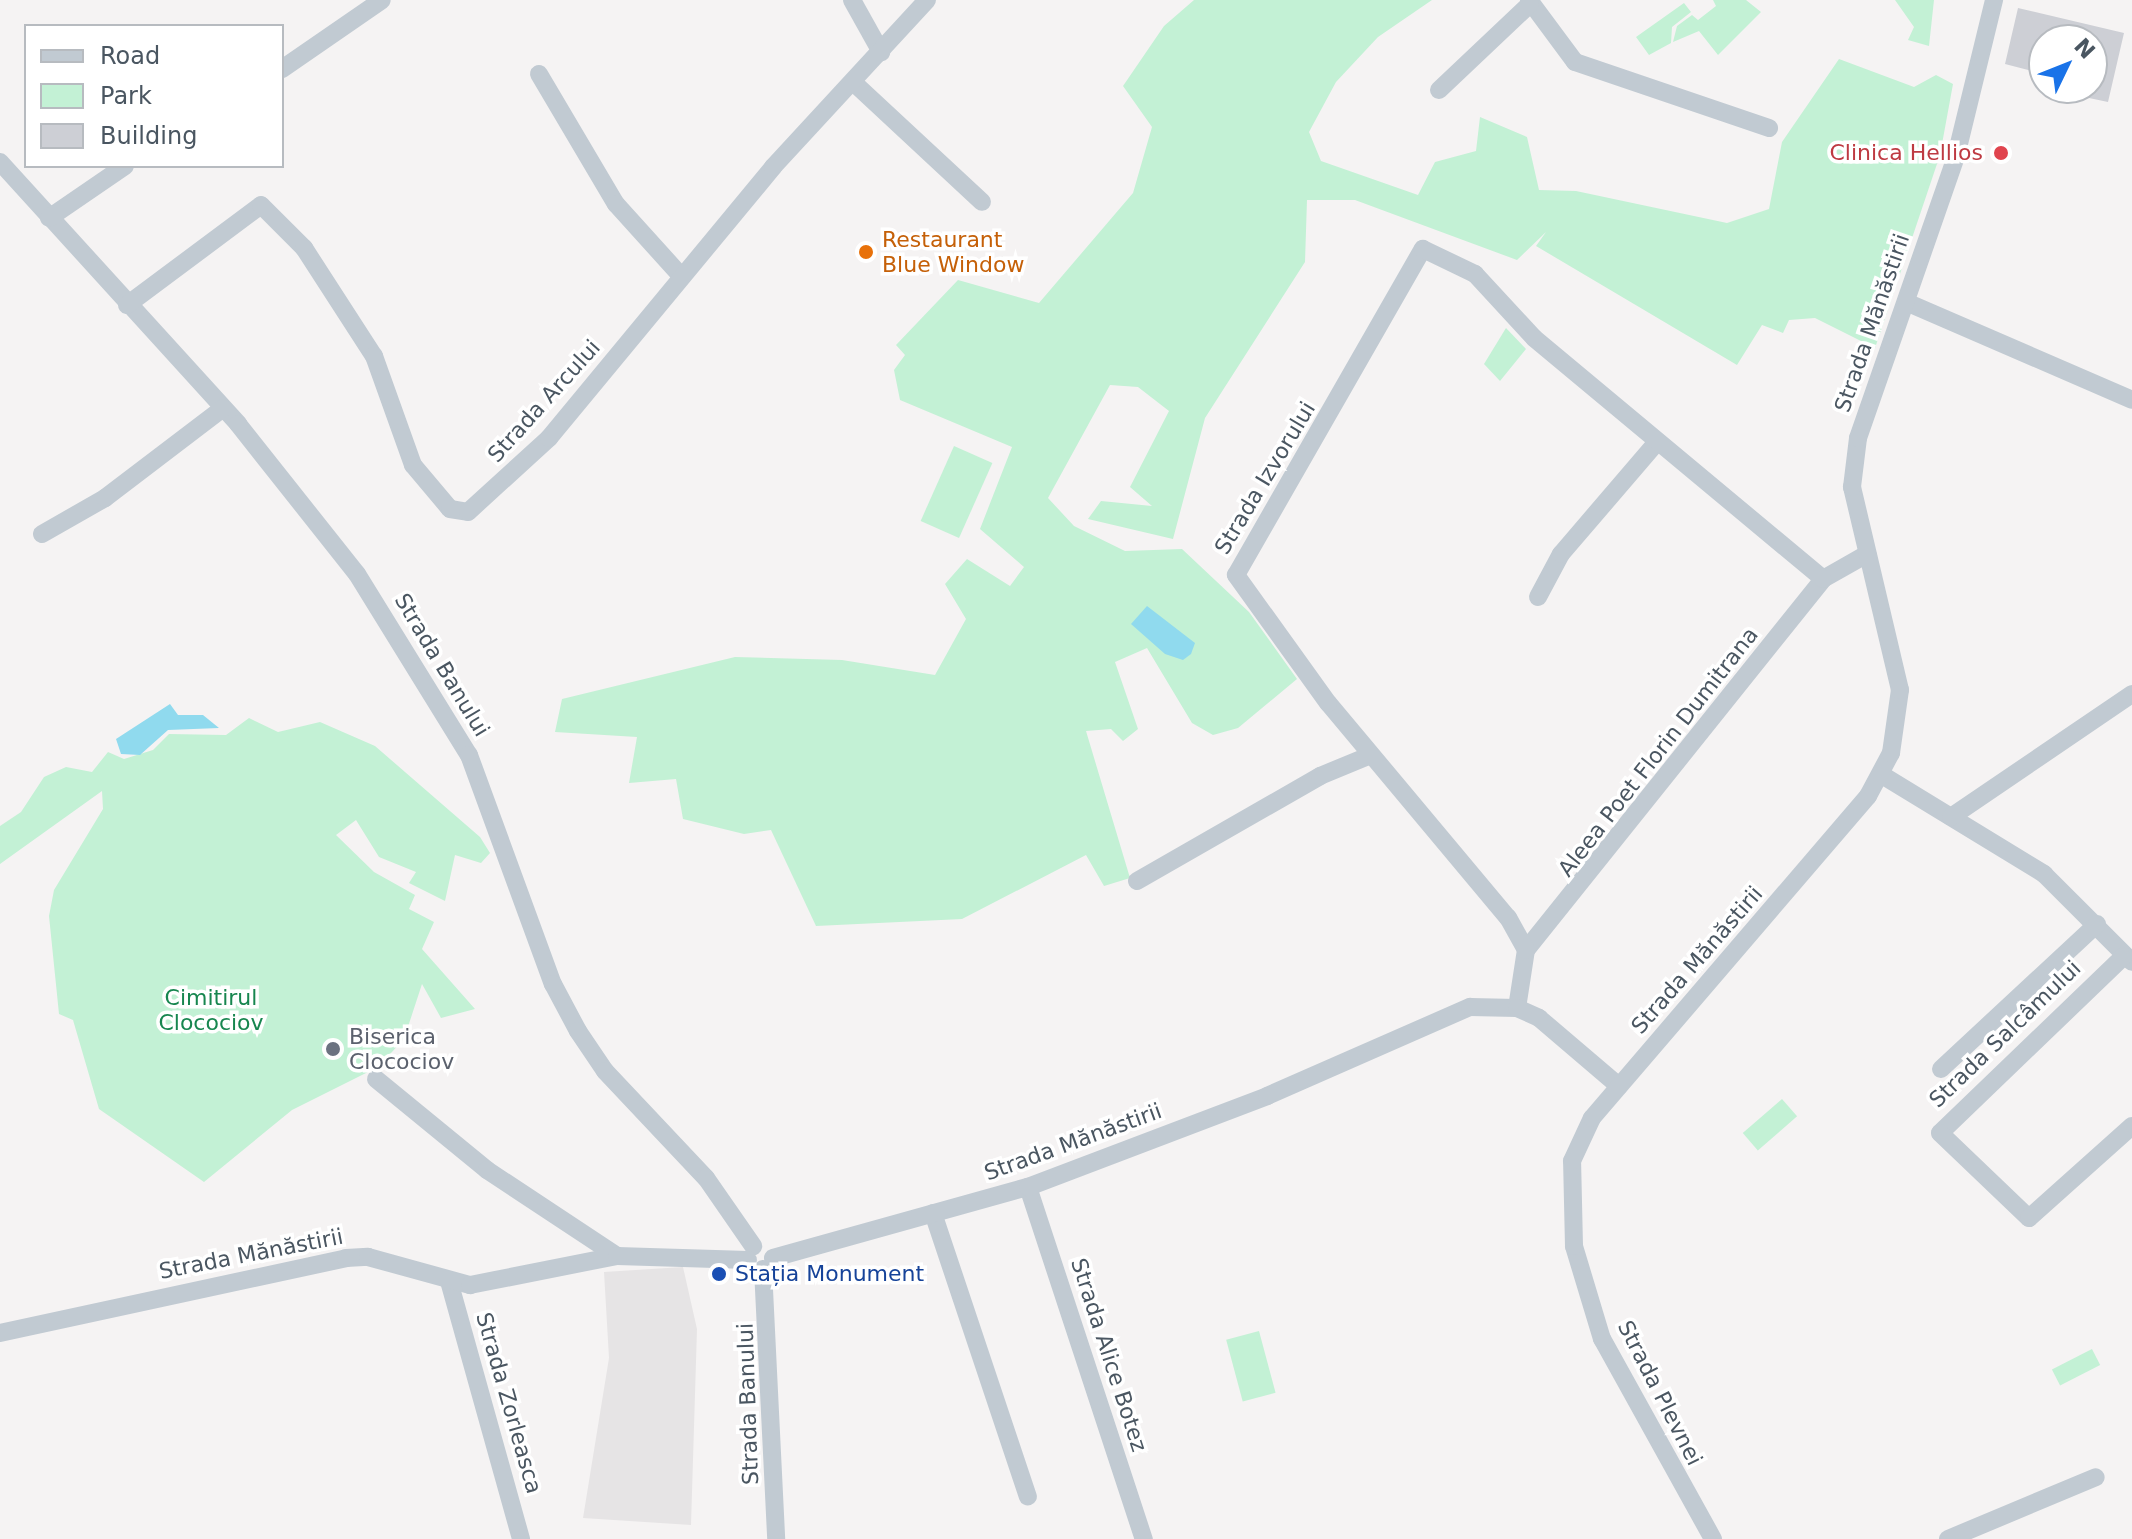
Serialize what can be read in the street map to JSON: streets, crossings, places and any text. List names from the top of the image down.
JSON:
{
  "streets": {
    "street": [
      "Strada Mănăstirii",
      "Strada Arcului",
      "Strada Izvorului",
      "Strada Banului",
      "Aleea Poet Florin Dumitrana",
      "Strada Salcâmului",
      "Strada Alice Botez",
      "Strada Plevnei",
      "Strada Zorleasca"
    ]
  },
  "crossings": [
    ["Strada Mănăstirii", "Strada Banului"],
    ["Strada Mănăstirii", "Strada Salcâmului"],
    ["Strada Mănăstirii", "Strada Alice Botez"],
    ["Strada Mănăstirii", "Strada Plevnei"],
    ["Strada Mănăstirii", "Strada Zorleasca"],
    ["Strada Arcului", "Strada Banului"],
    ["Strada Izvorului", "Aleea Poet Florin Dumitrana"]
  ],
  "parks": ["Cimitirul Clocociov"],
  "places": [
    "Clinica Hellios",
    "Restaurant Blue Window",
    "Biserica Clocociov",
    "Stația Monument"
  ],
  "legend": ["Road", "Park", "Building"],
  "north": "top right"
}
